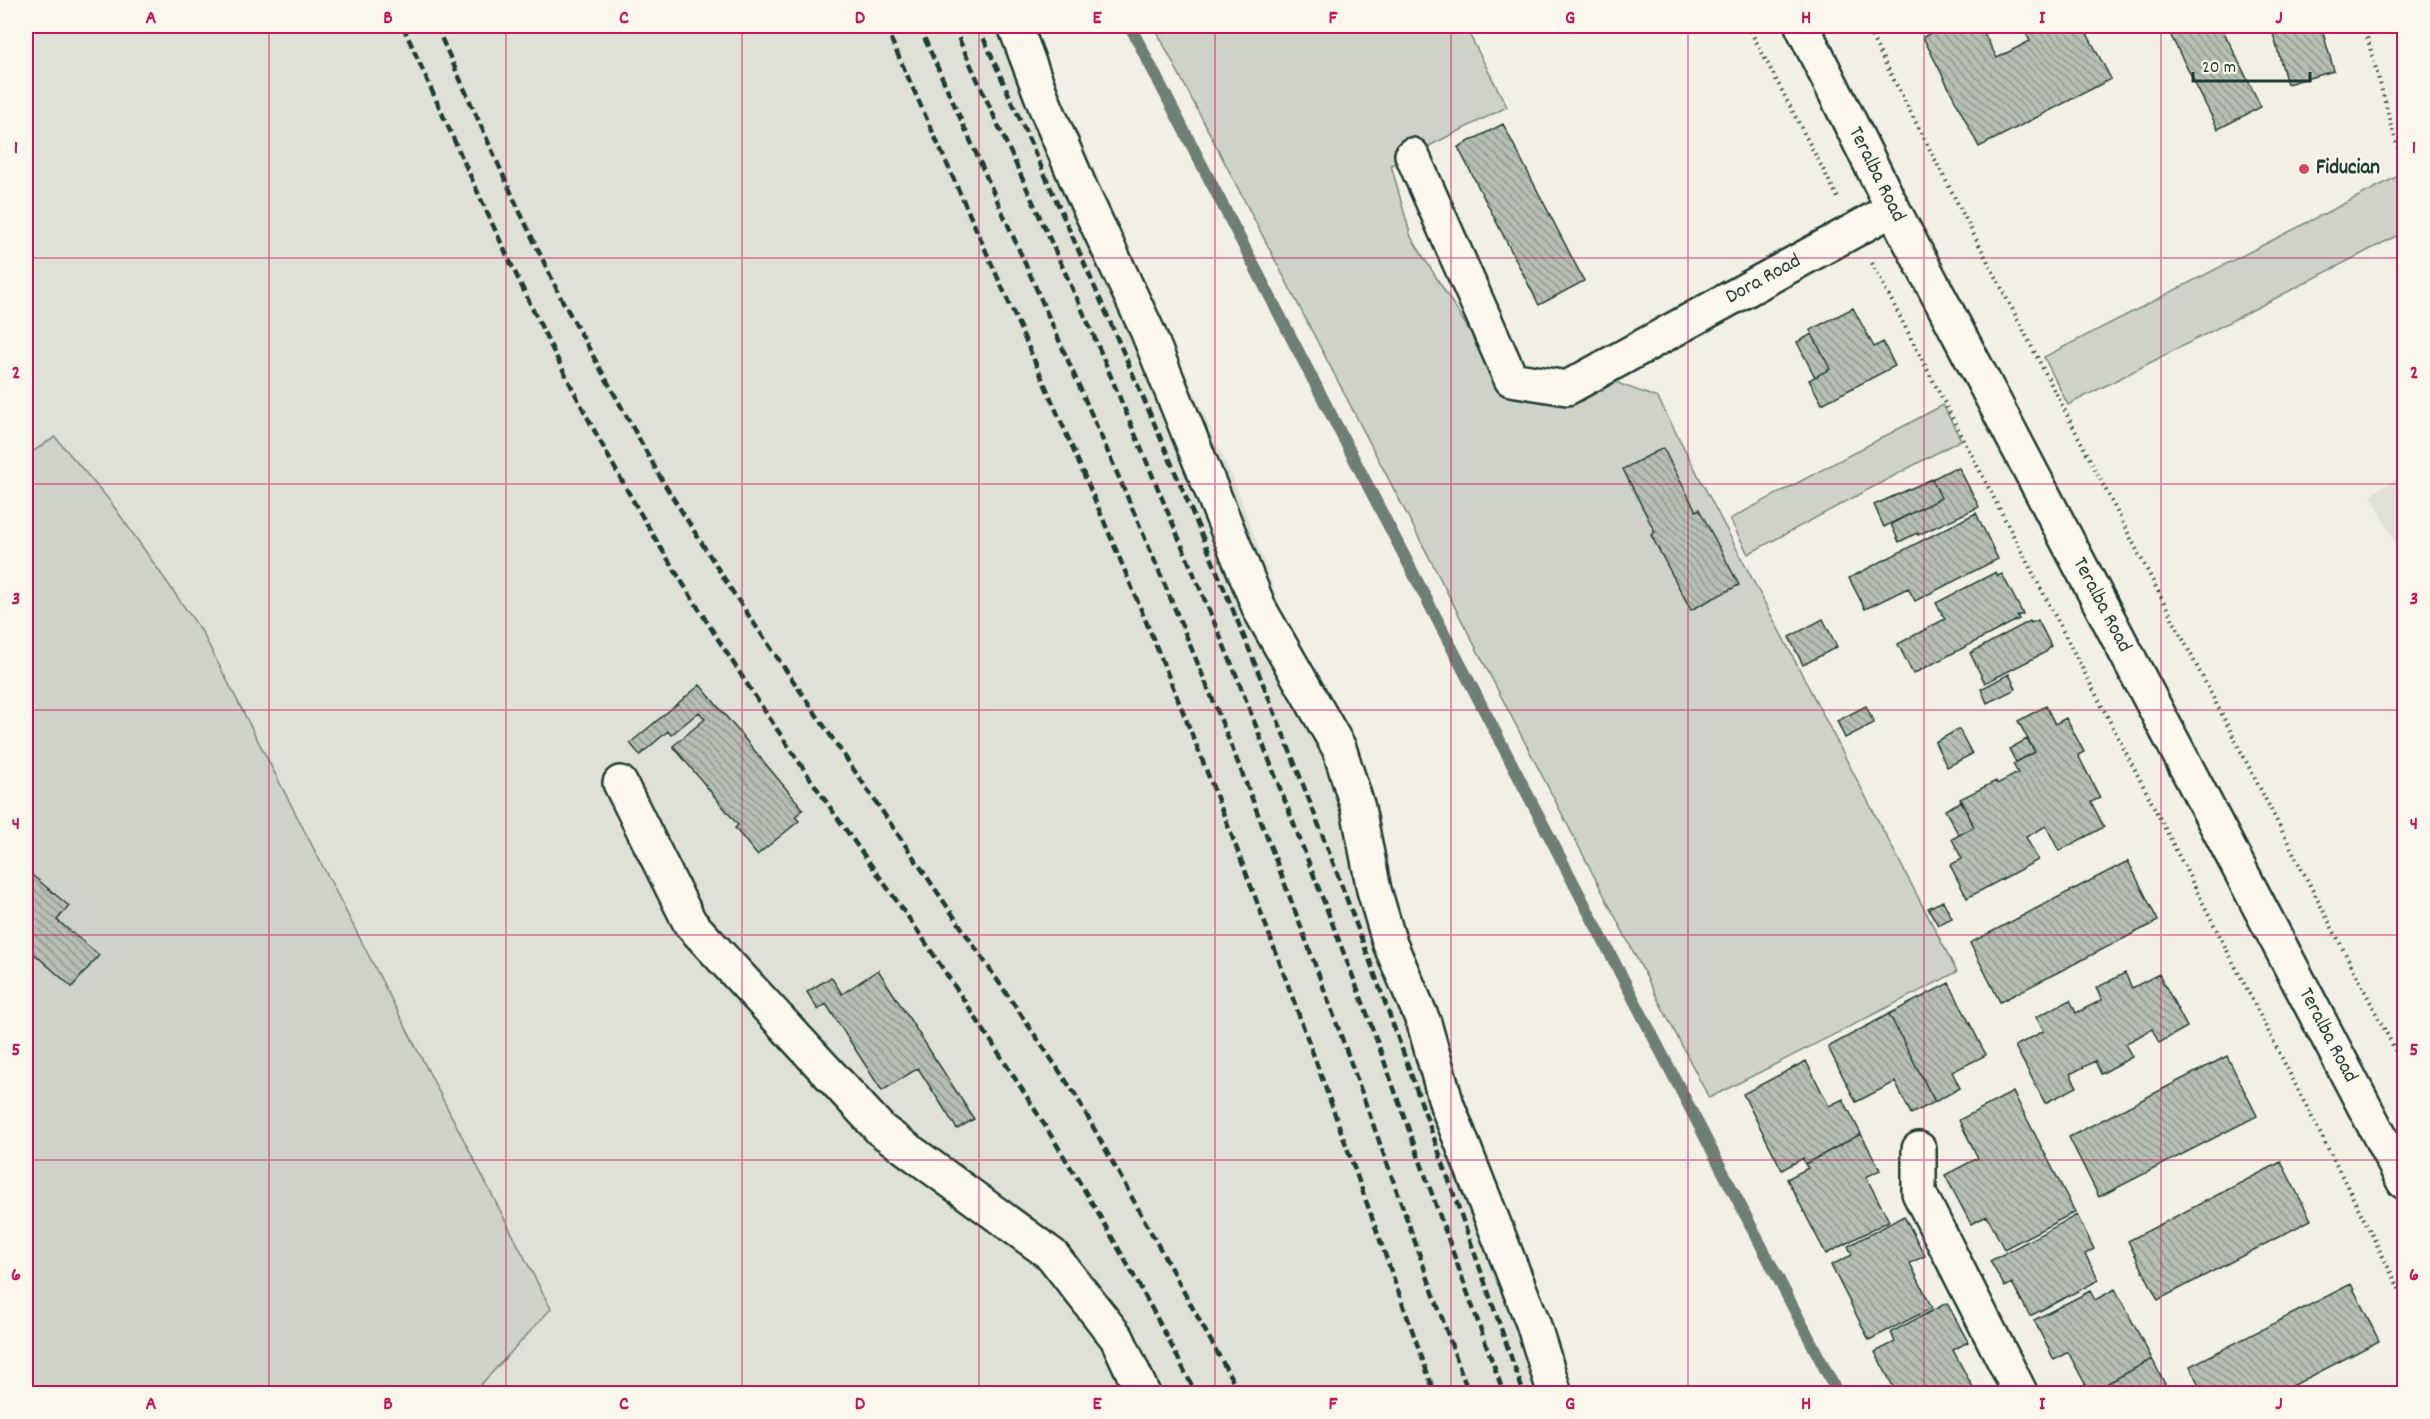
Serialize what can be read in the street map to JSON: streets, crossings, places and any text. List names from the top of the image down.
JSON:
{
  "streets": {
    "street": ["Teralba Road", "Dora Road"]
  },
  "crossings": [
    ["Teralba Road", "Dora Road"]
  ],
  "places": ["Fiducian"],
  "scale_bar": "20 m",
  "grid": {
    "columns": [
      "A",
      "B",
      "C",
      "D",
      "E",
      "F",
      "G",
      "H",
      "I",
      "J"
    ],
    "rows": [
      "1",
      "2",
      "3",
      "4",
      "5",
      "6"
    ]
  }
}
